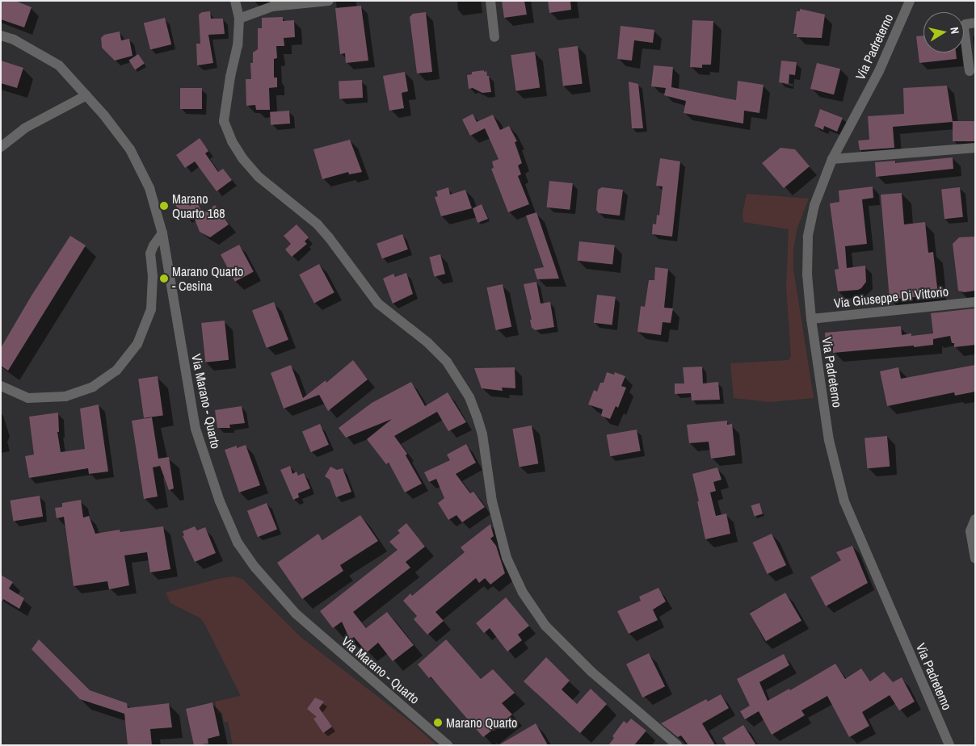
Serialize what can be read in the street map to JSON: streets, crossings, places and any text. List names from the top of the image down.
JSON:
{
  "streets": {
    "street": ["Via Padreterno", "Via Giuseppe Di Vittorio", "Via Marano - Quarto"]
  },
  "crossings": [
    ["Via Padreterno", "Via Giuseppe Di Vittorio"]
  ],
  "places": ["Marano Quarto 168", "Marano Quarto - Cesina", "Marano Quarto"],
  "north": "right"
}
